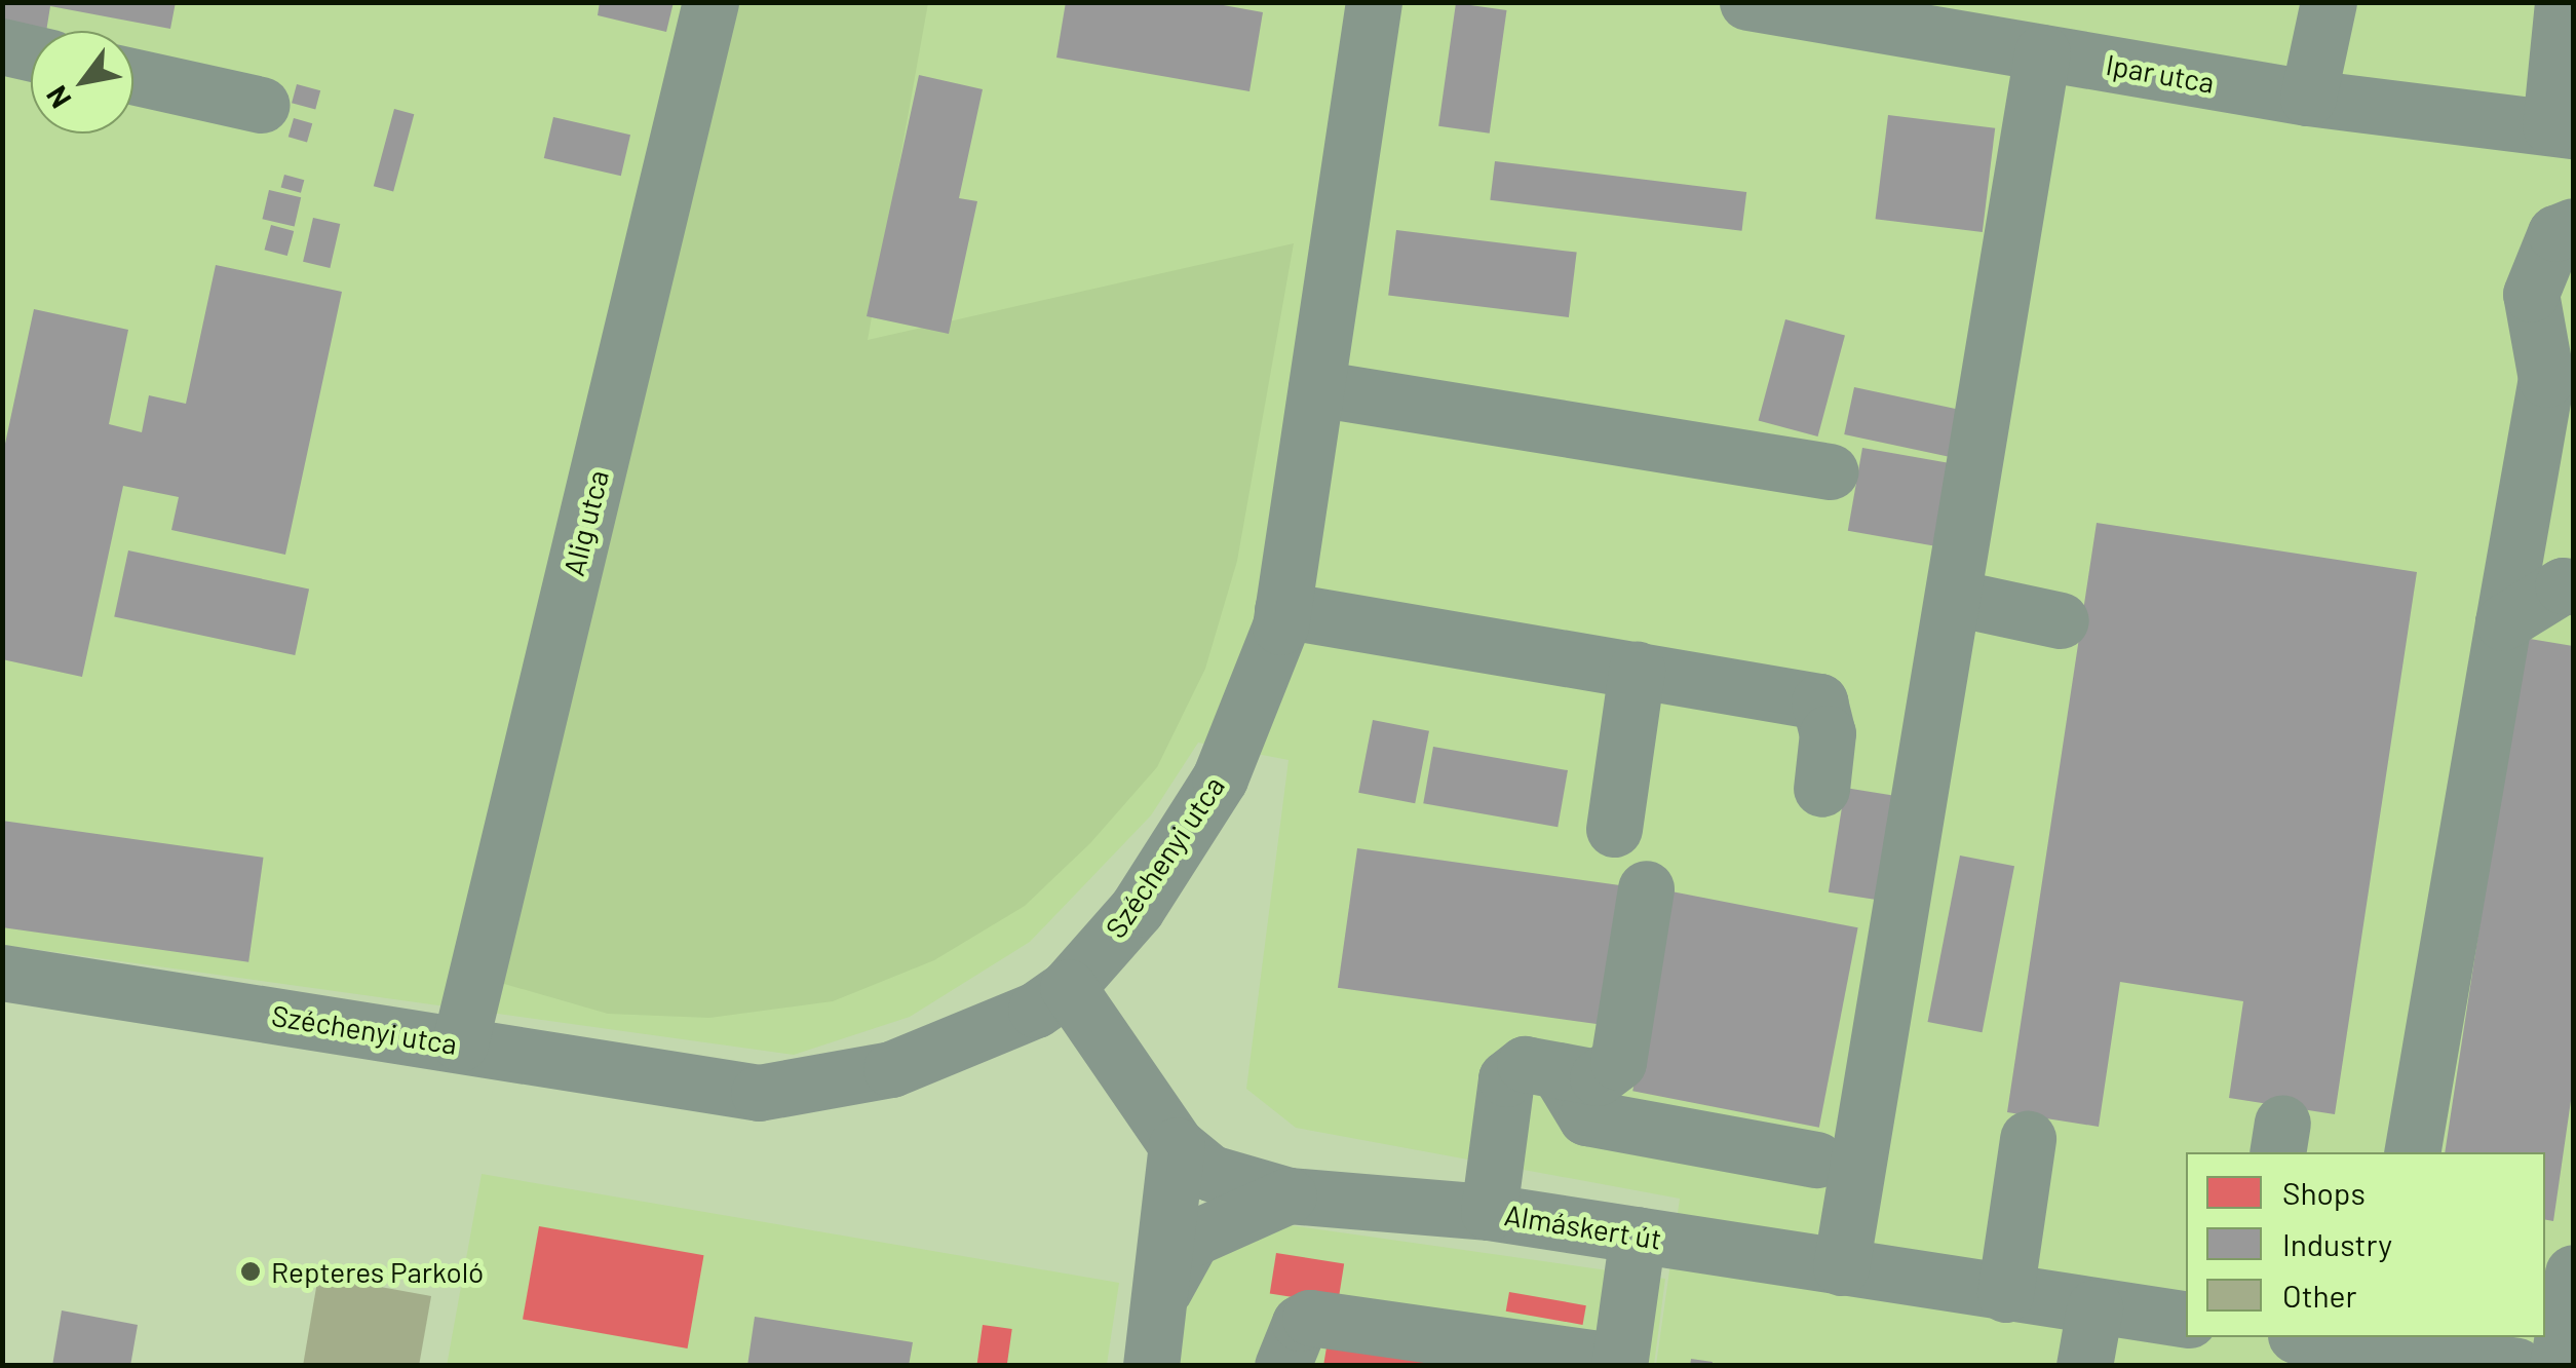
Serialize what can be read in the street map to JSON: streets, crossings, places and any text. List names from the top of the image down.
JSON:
{
  "streets": {
    "street": [
      "Ipar utca",
      "Alig utca",
      "Széchenyi utca",
      "Almáskert út"
    ]
  },
  "crossings": [
    ["Alig utca", "Széchenyi utca"],
    ["Széchenyi utca", "Almáskert út"]
  ],
  "places": ["Repteres Parkoló"],
  "legend": ["Shops", "Industry", "Other"],
  "north": "bottom left"
}
